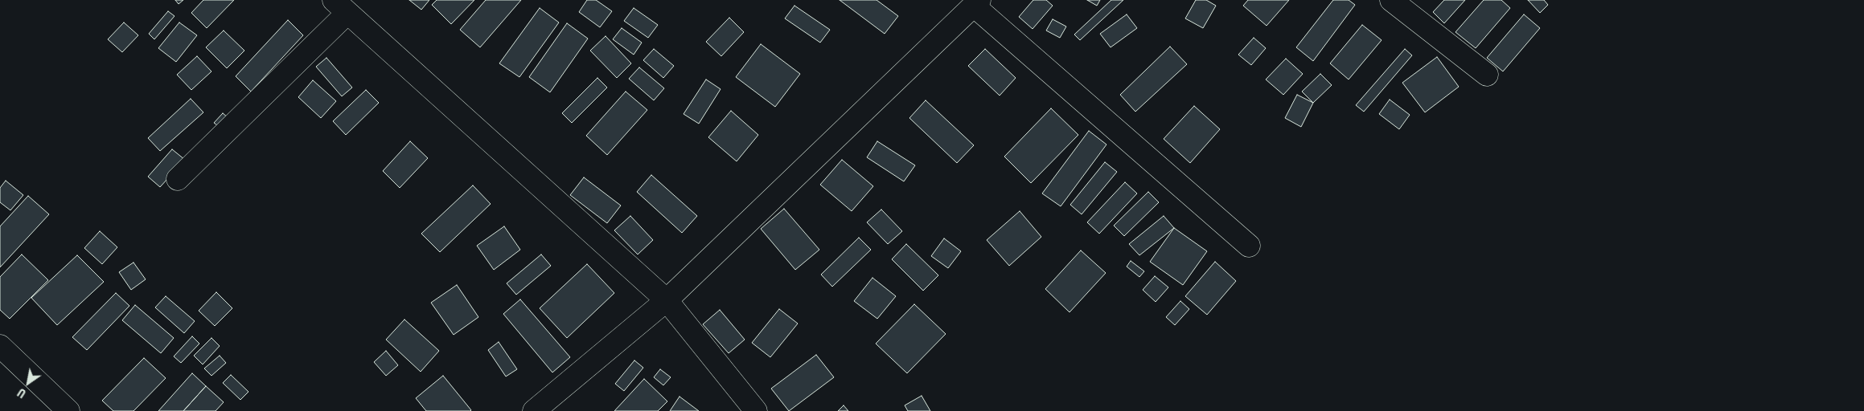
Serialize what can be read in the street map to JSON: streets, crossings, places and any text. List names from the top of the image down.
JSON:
{
  "north": "bottom left"
}
